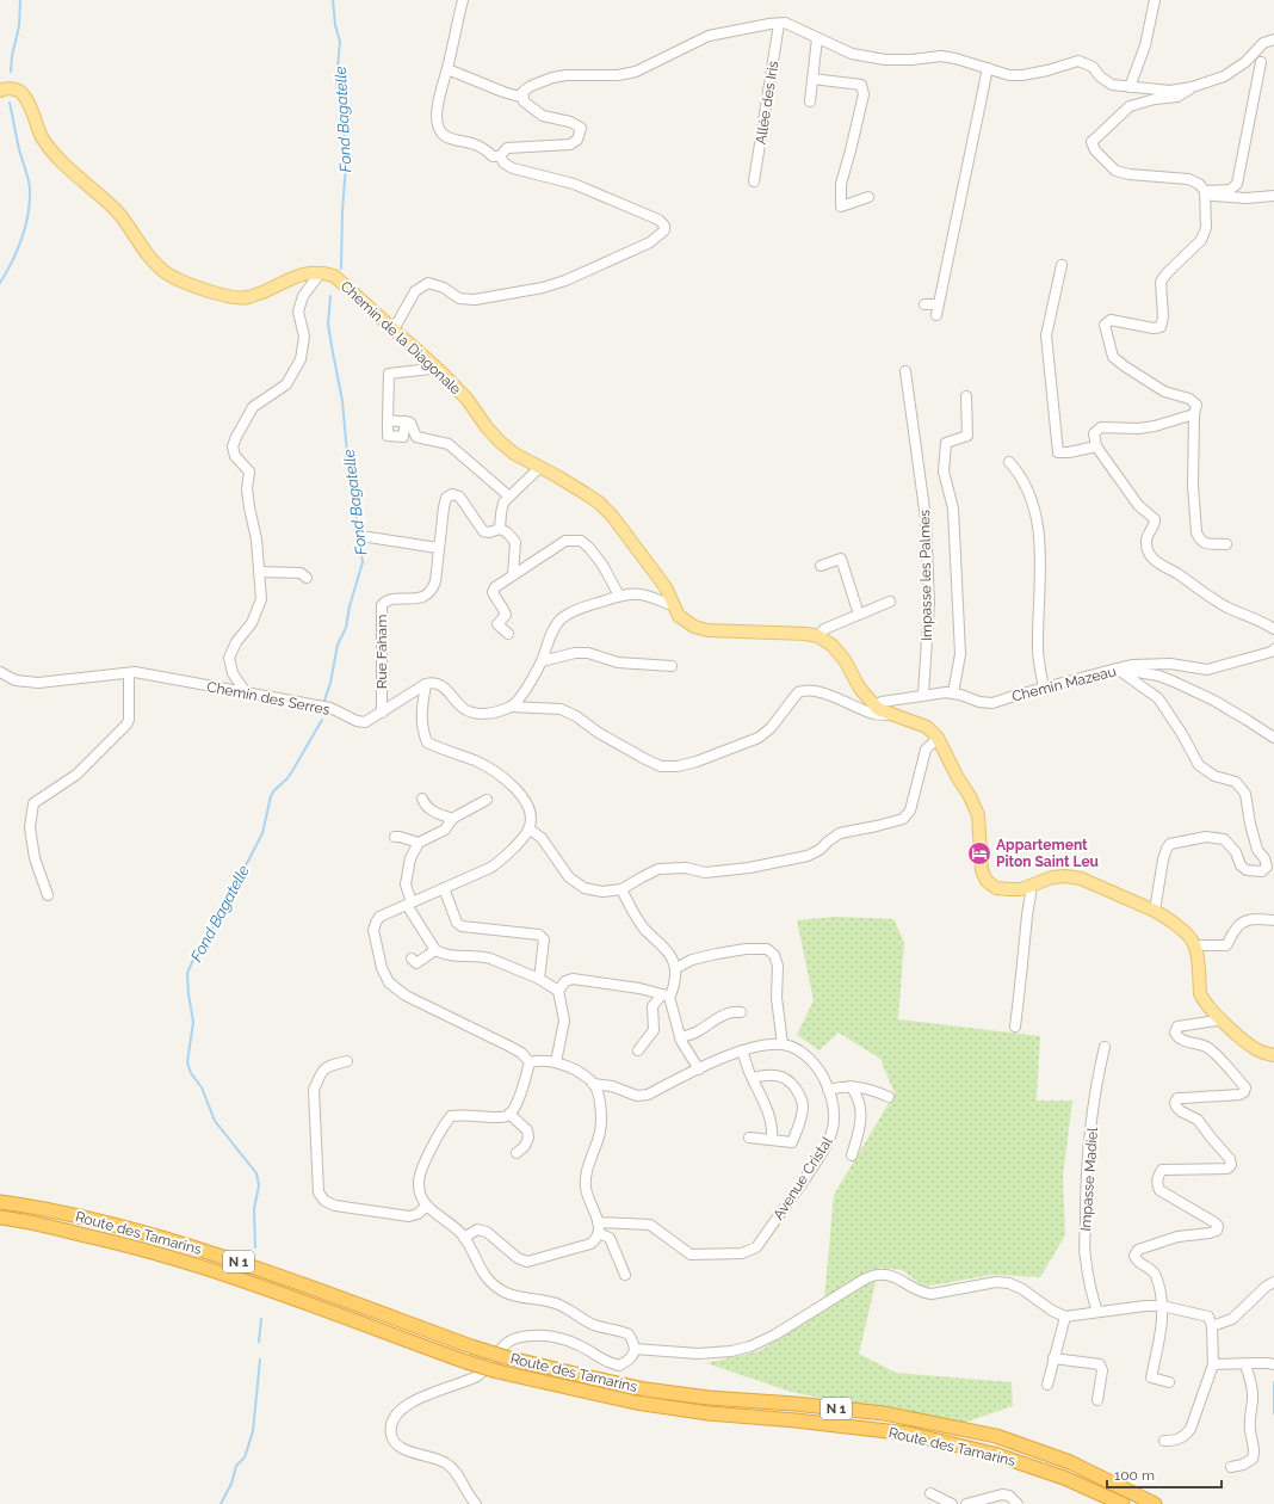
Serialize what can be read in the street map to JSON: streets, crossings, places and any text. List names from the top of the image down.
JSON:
{
  "streets": {
    "highway": ["Route des Tamarins", "N 1"],
    "main road": ["Chemin de la Diagonale"],
    "street": [
      "Allée des Iris",
      "Impasse les Palmes",
      "Rue Faham",
      "Chemin Mazeau",
      "Chemin des Serres",
      "Avenue Cristal",
      "Impasse Madiel"
    ]
  },
  "crossings": [
    ["Impasse les Palmes", "Chemin Mazeau"],
    ["Rue Faham", "Chemin des Serres"]
  ],
  "water": ["Fond Bagatelle"],
  "places": {
    "hotel": ["Appartement Piton Saint Leu"]
  },
  "scale_bar": "100 m"
}
